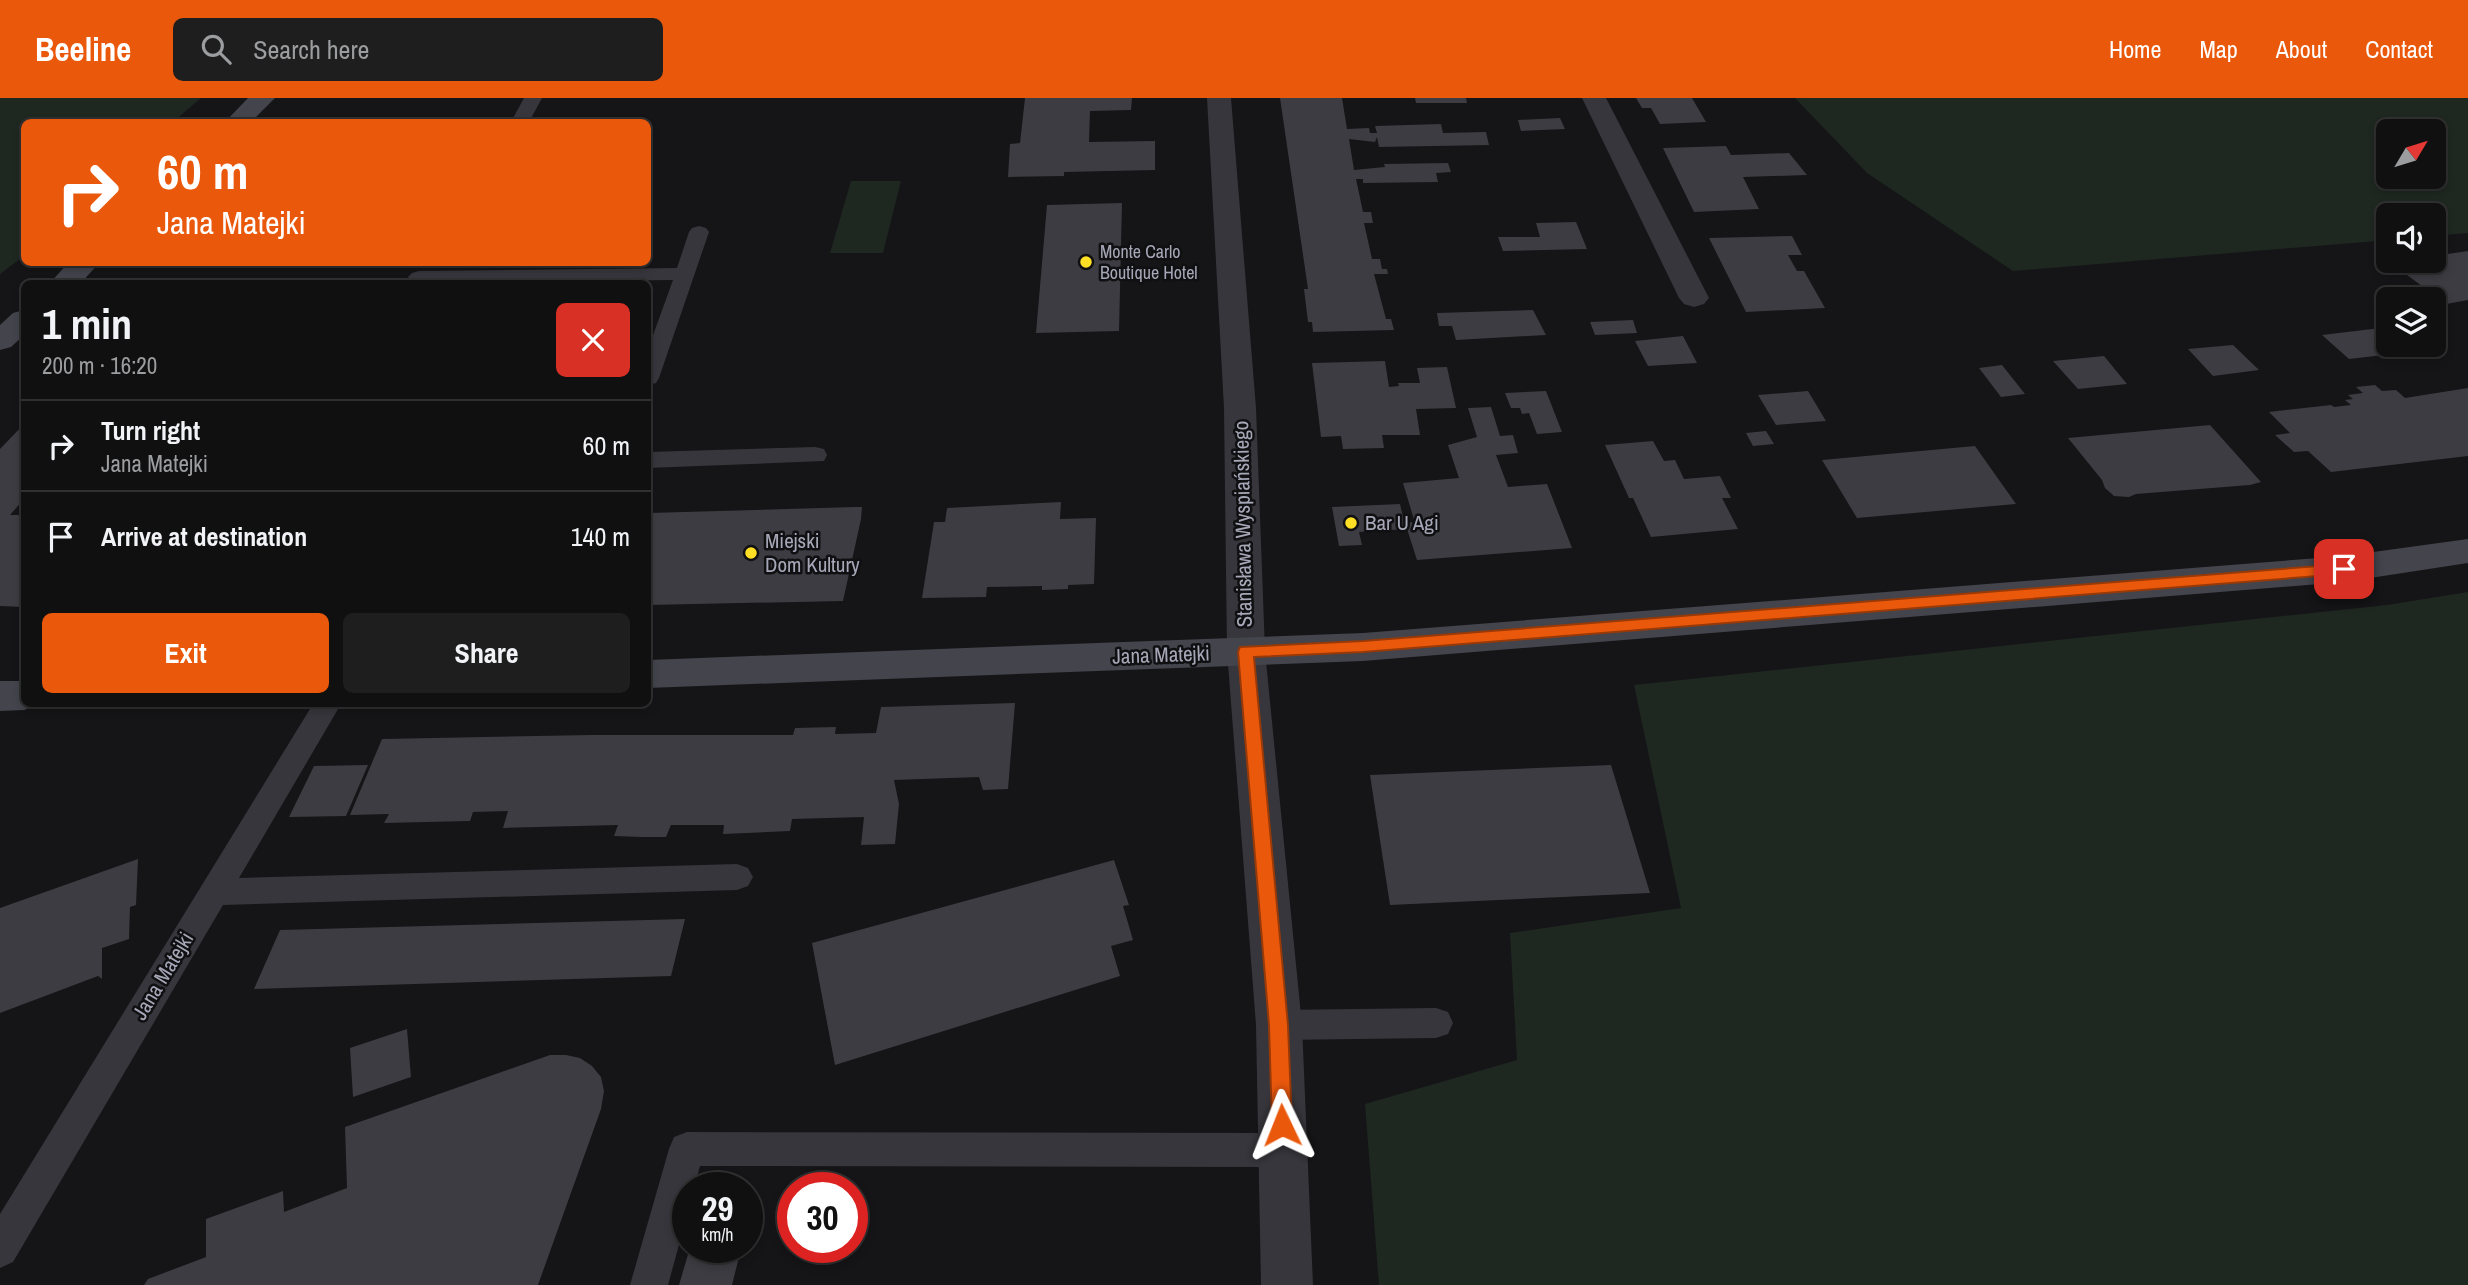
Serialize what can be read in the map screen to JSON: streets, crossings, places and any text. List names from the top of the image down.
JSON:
{
  "streets": {
    "street": ["Stanisława Wyspiańskiego", "Jana Matejki"]
  },
  "crossings": [
    ["Stanisława Wyspiańskiego", "Jana Matejki"]
  ],
  "places": ["Monte Carlo Boutique Hotel", "Bar U Agi", "Miejski Dom Kultury"],
  "north": "top right",
  "page": {
    "header": "Beeline",
    "search": "Search here",
    "nav": [
      "Home",
      "Map",
      "About",
      "Contact"
    ],
    "turn": ["60 m", "Jana Matejki"],
    "heading": ["1 min", "200 m · 16:20"],
    "list": [
      {
        "name": "Turn right",
        "note": "Jana Matejki",
        "value": "60 m"
      },
      {
        "name": "Arrive at destination",
        "value": "140 m"
      }
    ],
    "buttons": ["Exit", "Share"],
    "speed": "29 km/h",
    "limit": "30"
  }
}
